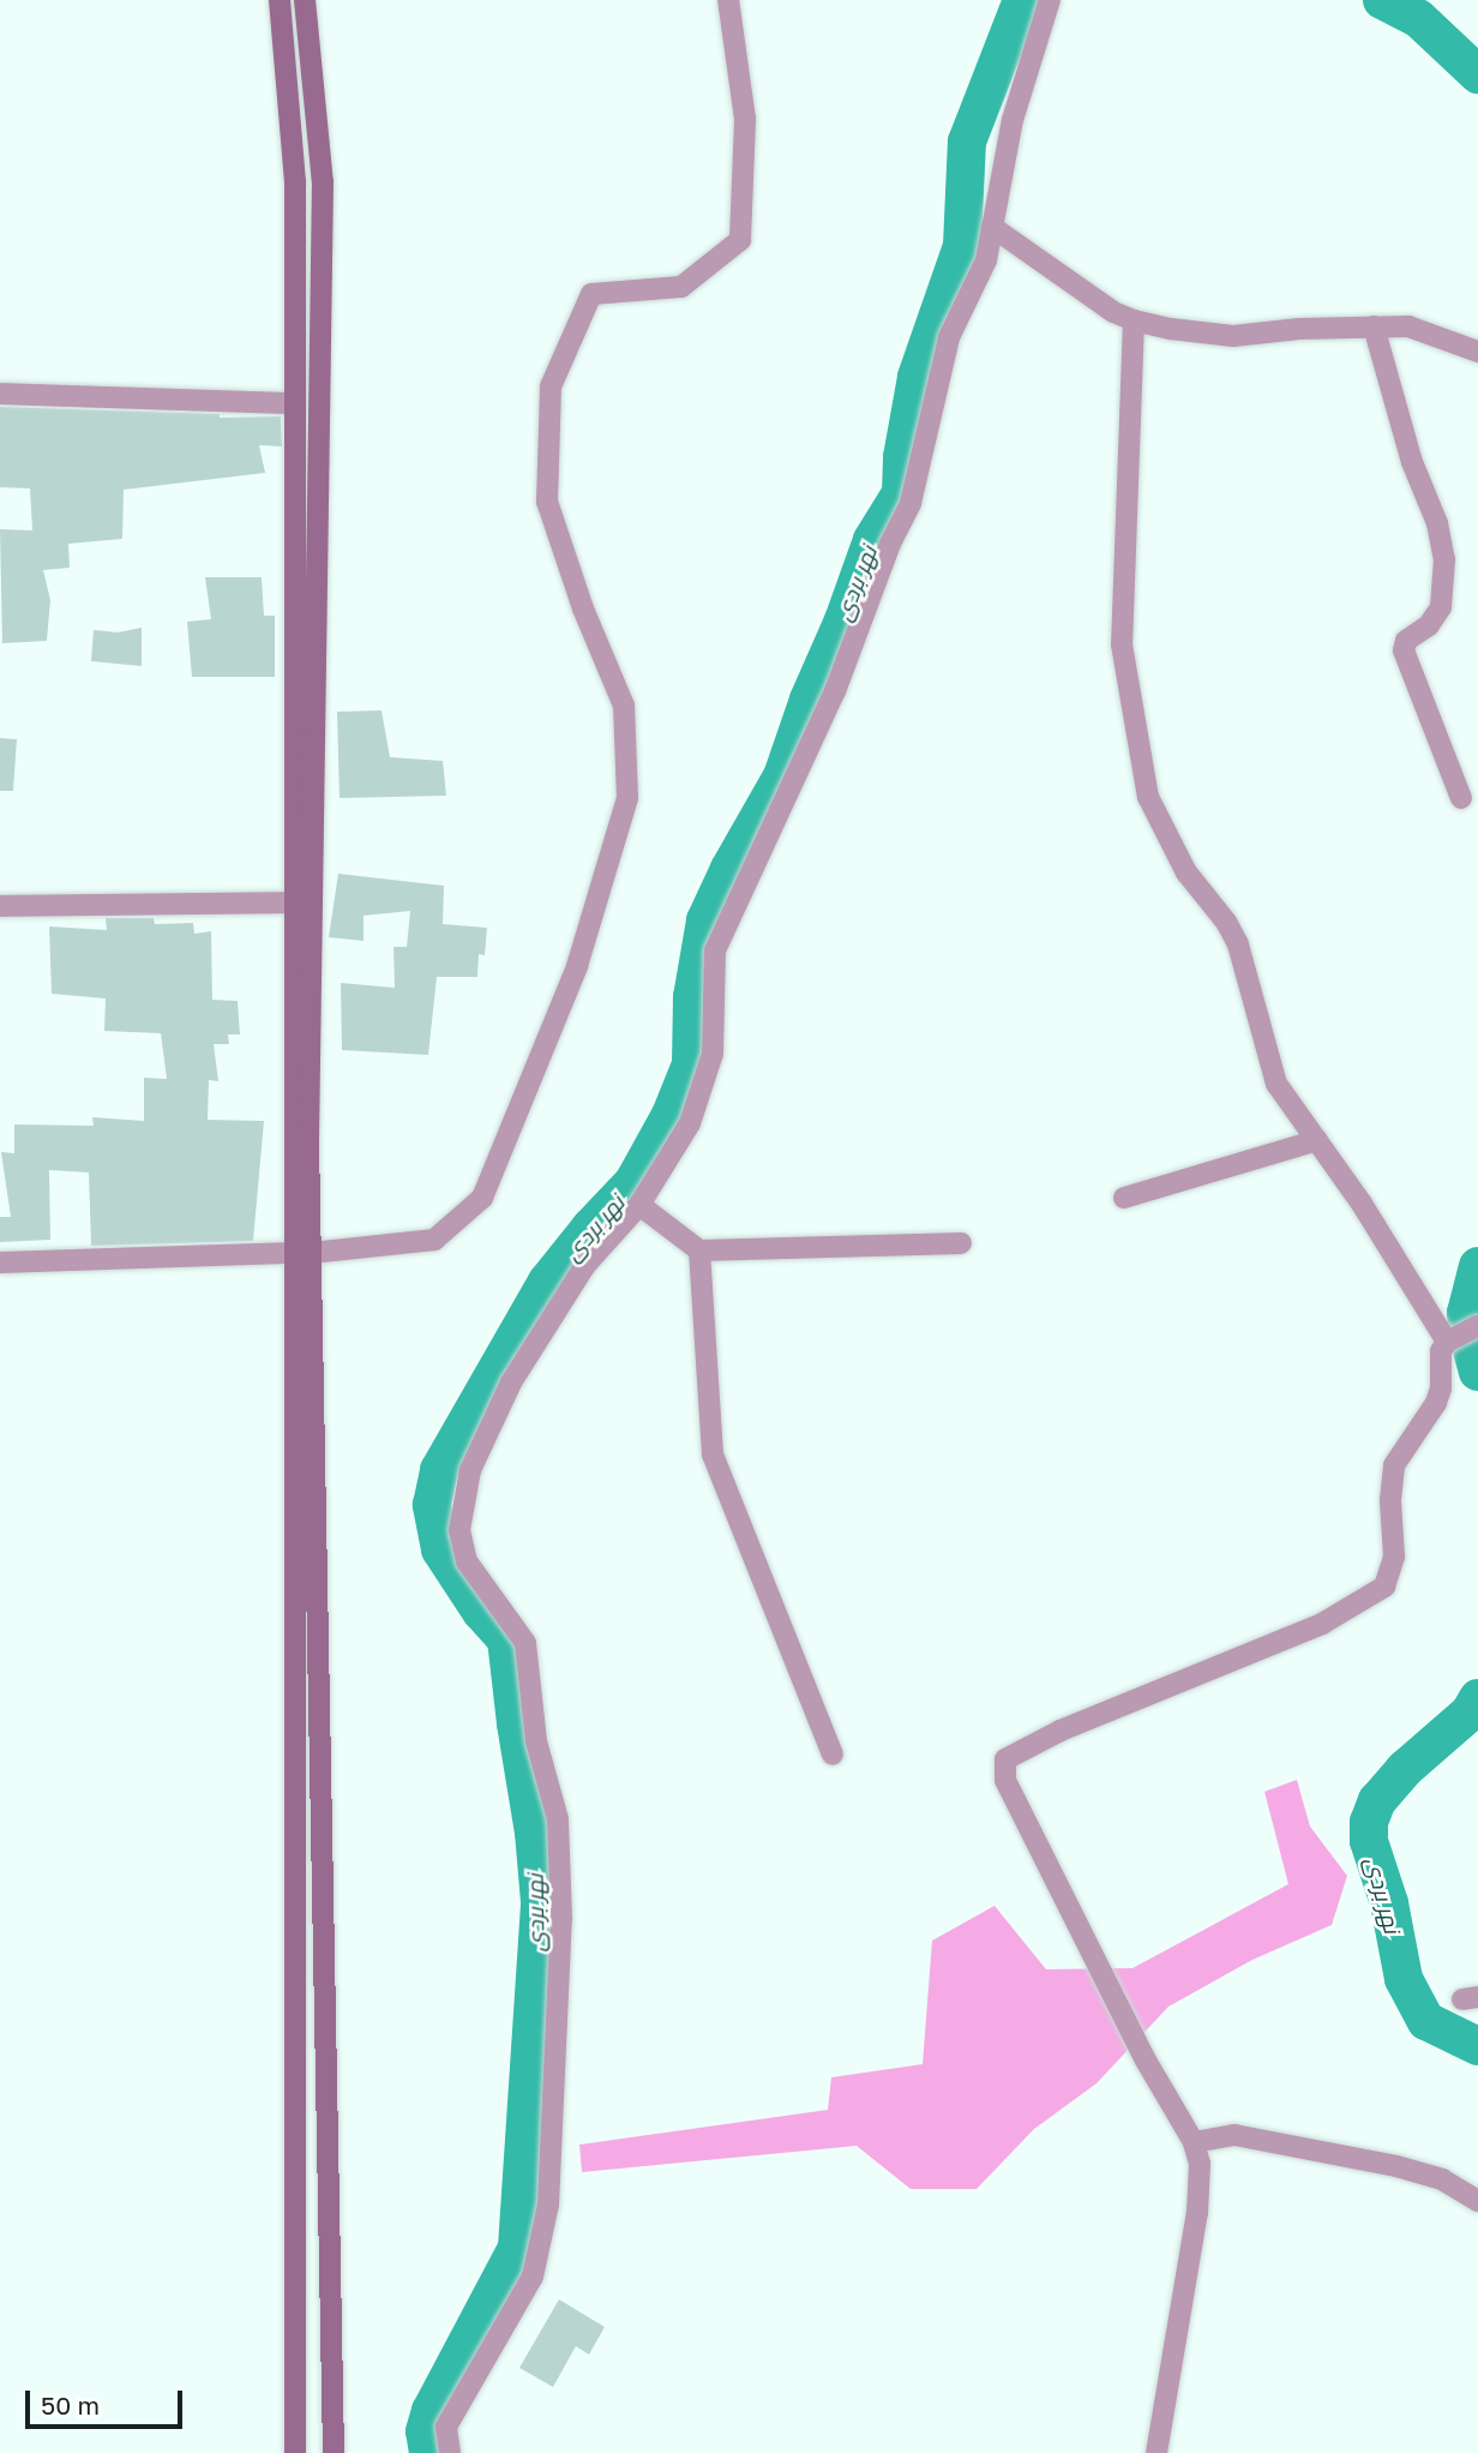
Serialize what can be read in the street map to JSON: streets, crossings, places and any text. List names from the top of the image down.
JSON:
{
  "water": ["نهر بردى"],
  "scale_bar": "50 m"
}
